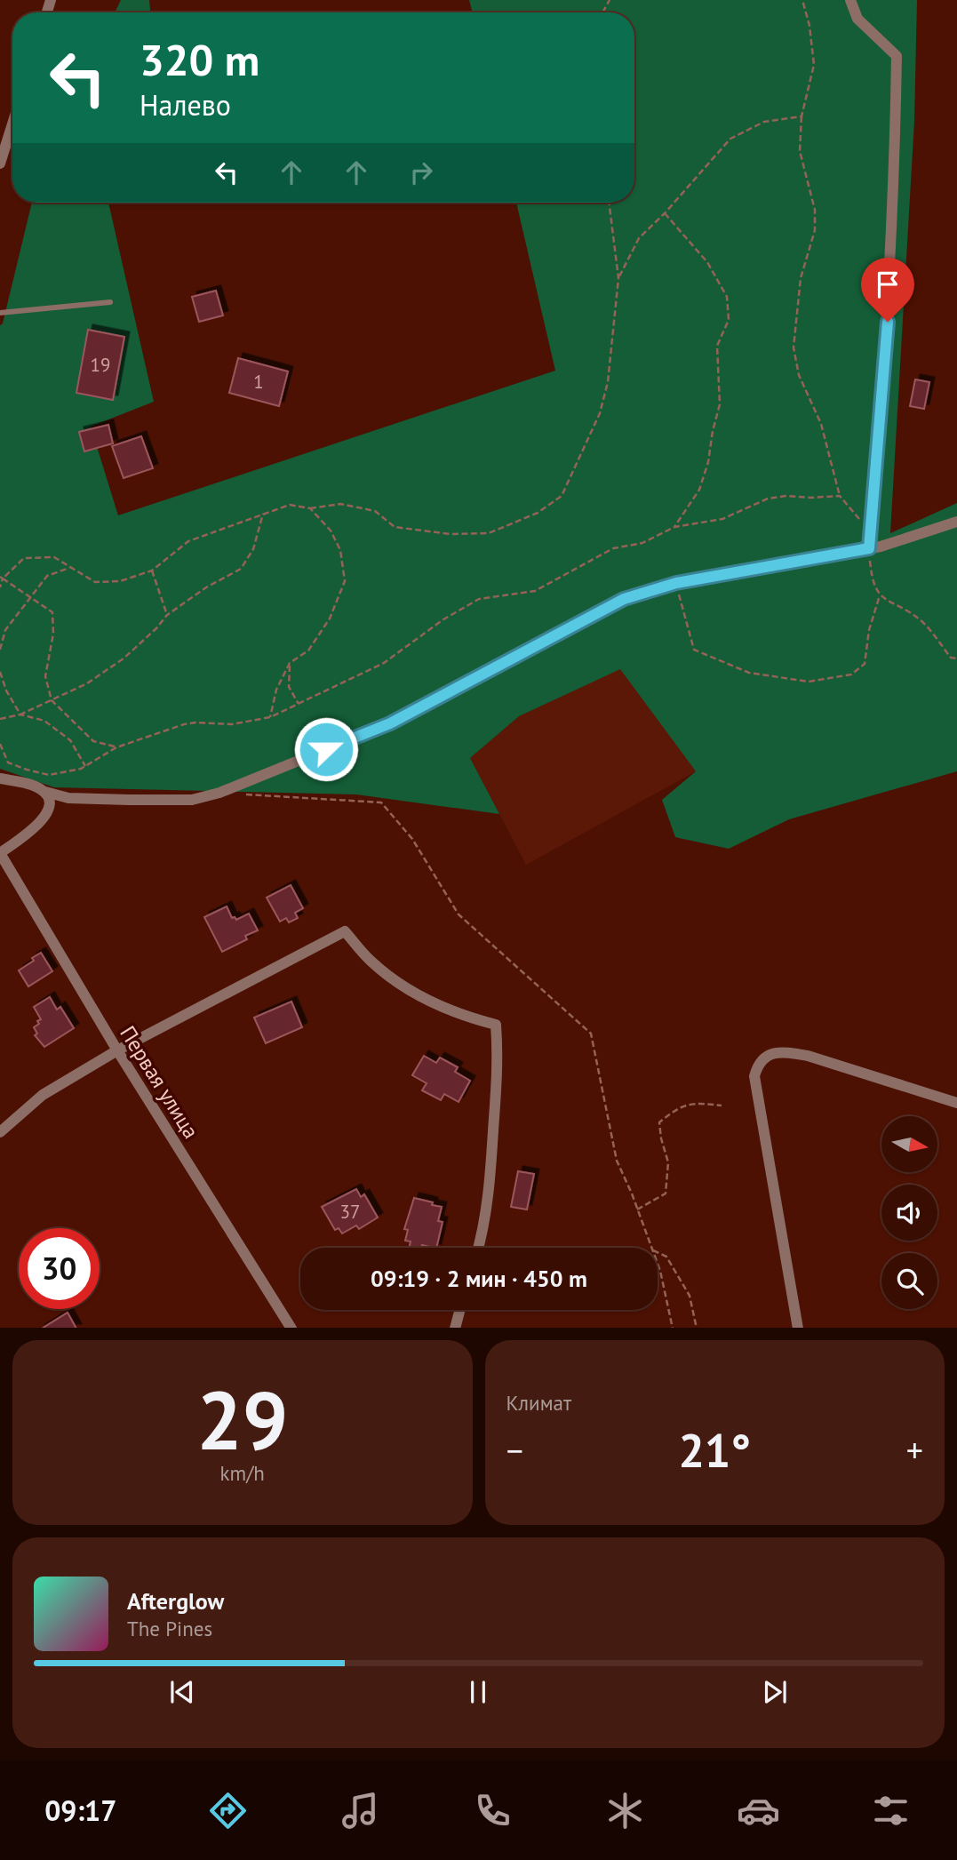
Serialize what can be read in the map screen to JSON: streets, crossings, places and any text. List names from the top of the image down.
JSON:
{
  "streets": {
    "street": ["Первая улица"]
  },
  "house_numbers": ["19", "1", "37"],
  "north": "right",
  "page": {
    "turn": ["320 m", "Налево"],
    "limit": "30",
    "trip": "09:19 · 2 мин · 450 m",
    "tile": [
      ["29", "km/h"],
      "Климат"
    ],
    "heat": ["−", "21°", "+"],
    "song": ["Afterglow", "The Pines"],
    "tabs": "09:17"
  }
}
